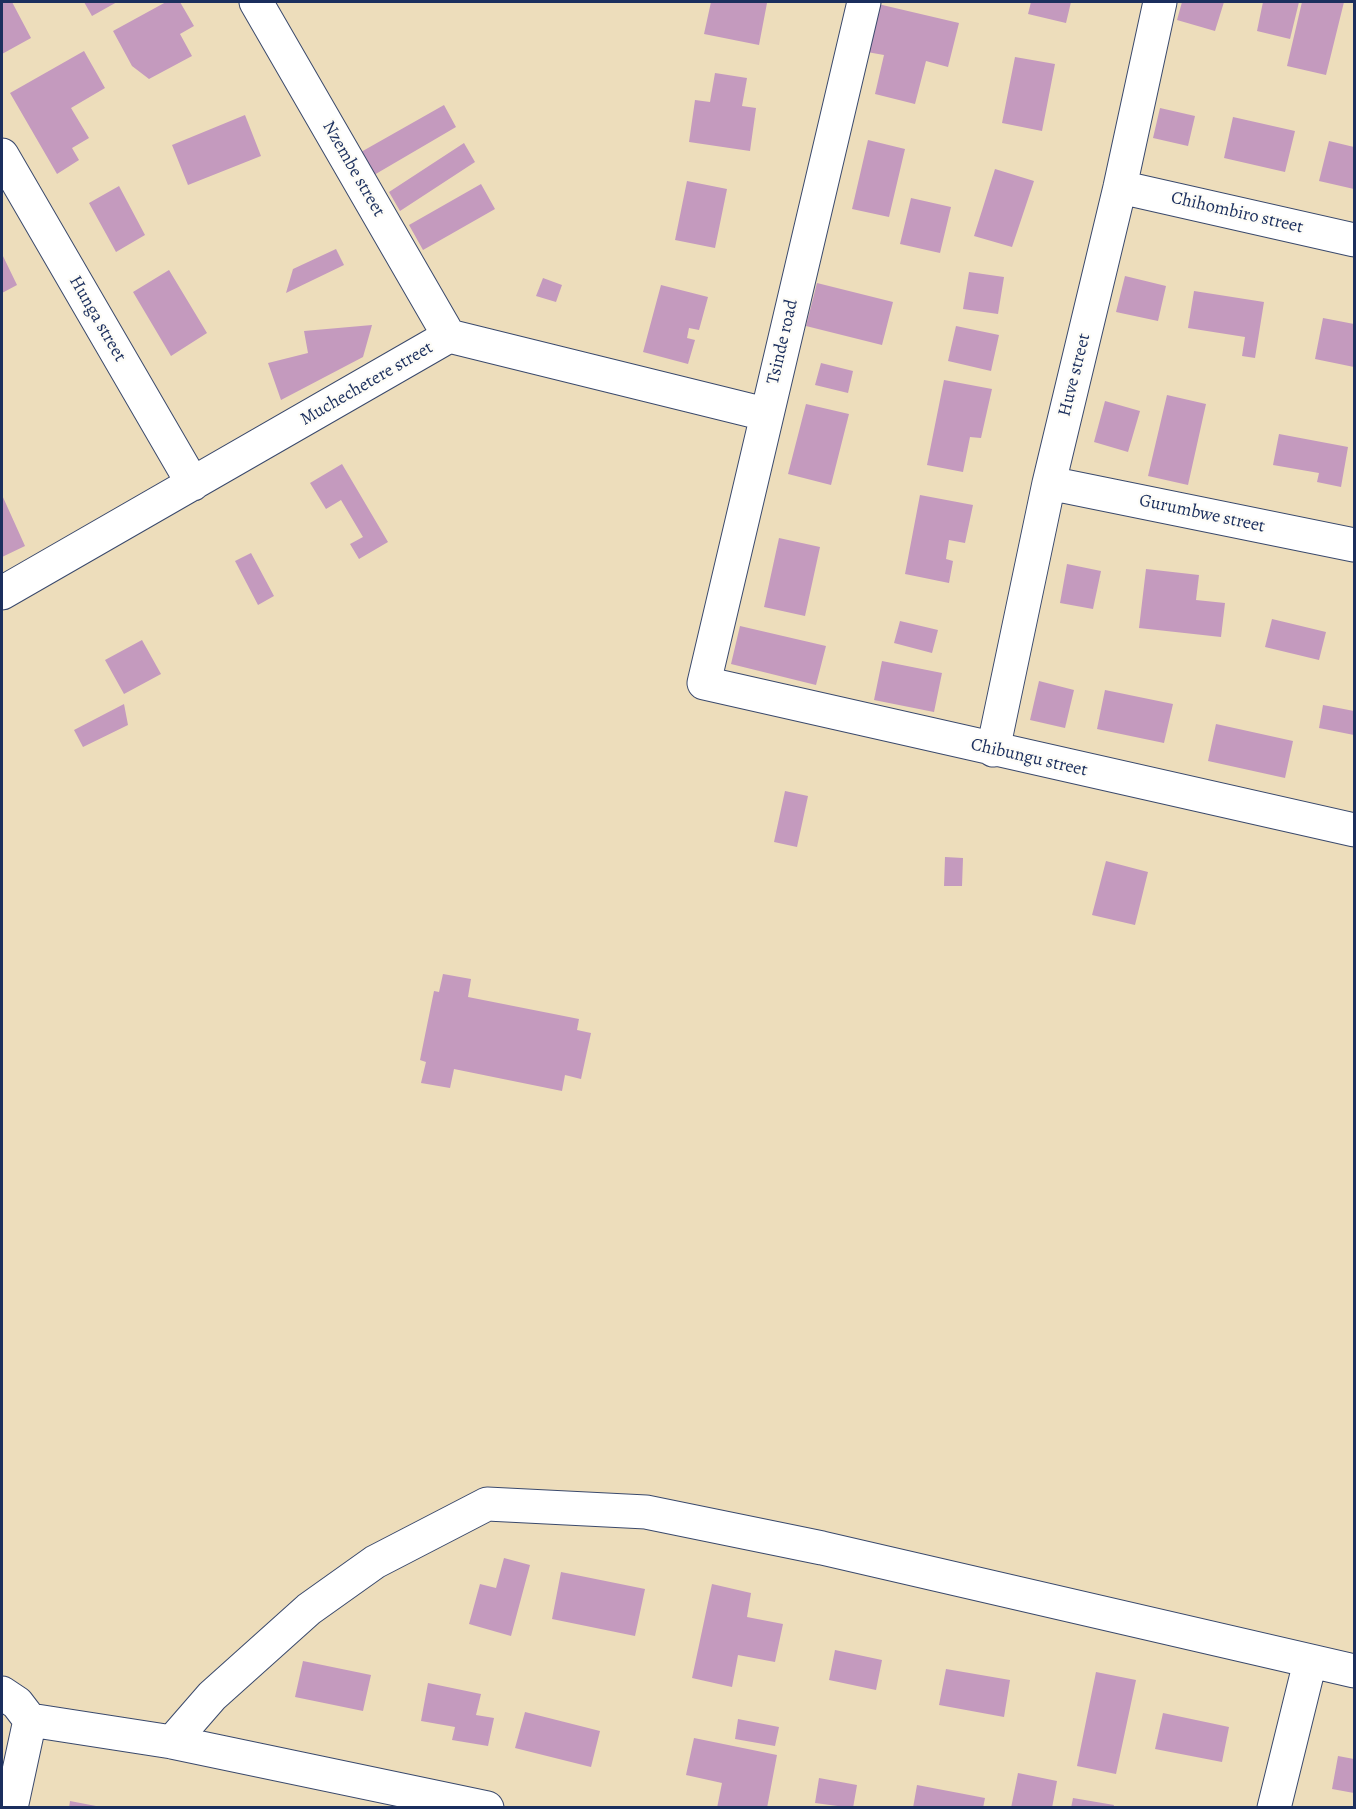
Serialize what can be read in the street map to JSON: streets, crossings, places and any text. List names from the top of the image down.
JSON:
{
  "streets": {
    "street": [
      "Nzembe street",
      "Chihombiro street",
      "Hunga street",
      "Tsinde road",
      "Huve street",
      "Muchechetere street",
      "Gurumbwe street",
      "Chibungu street"
    ]
  },
  "crossings": [
    ["Nzembe street", "Muchechetere street"],
    ["Chihombiro street", "Huve street"],
    ["Hunga street", "Muchechetere street"],
    ["Tsinde road", "Muchechetere street"],
    ["Tsinde road", "Chibungu street"],
    ["Huve street", "Gurumbwe street"],
    ["Huve street", "Chibungu street"]
  ]
}
